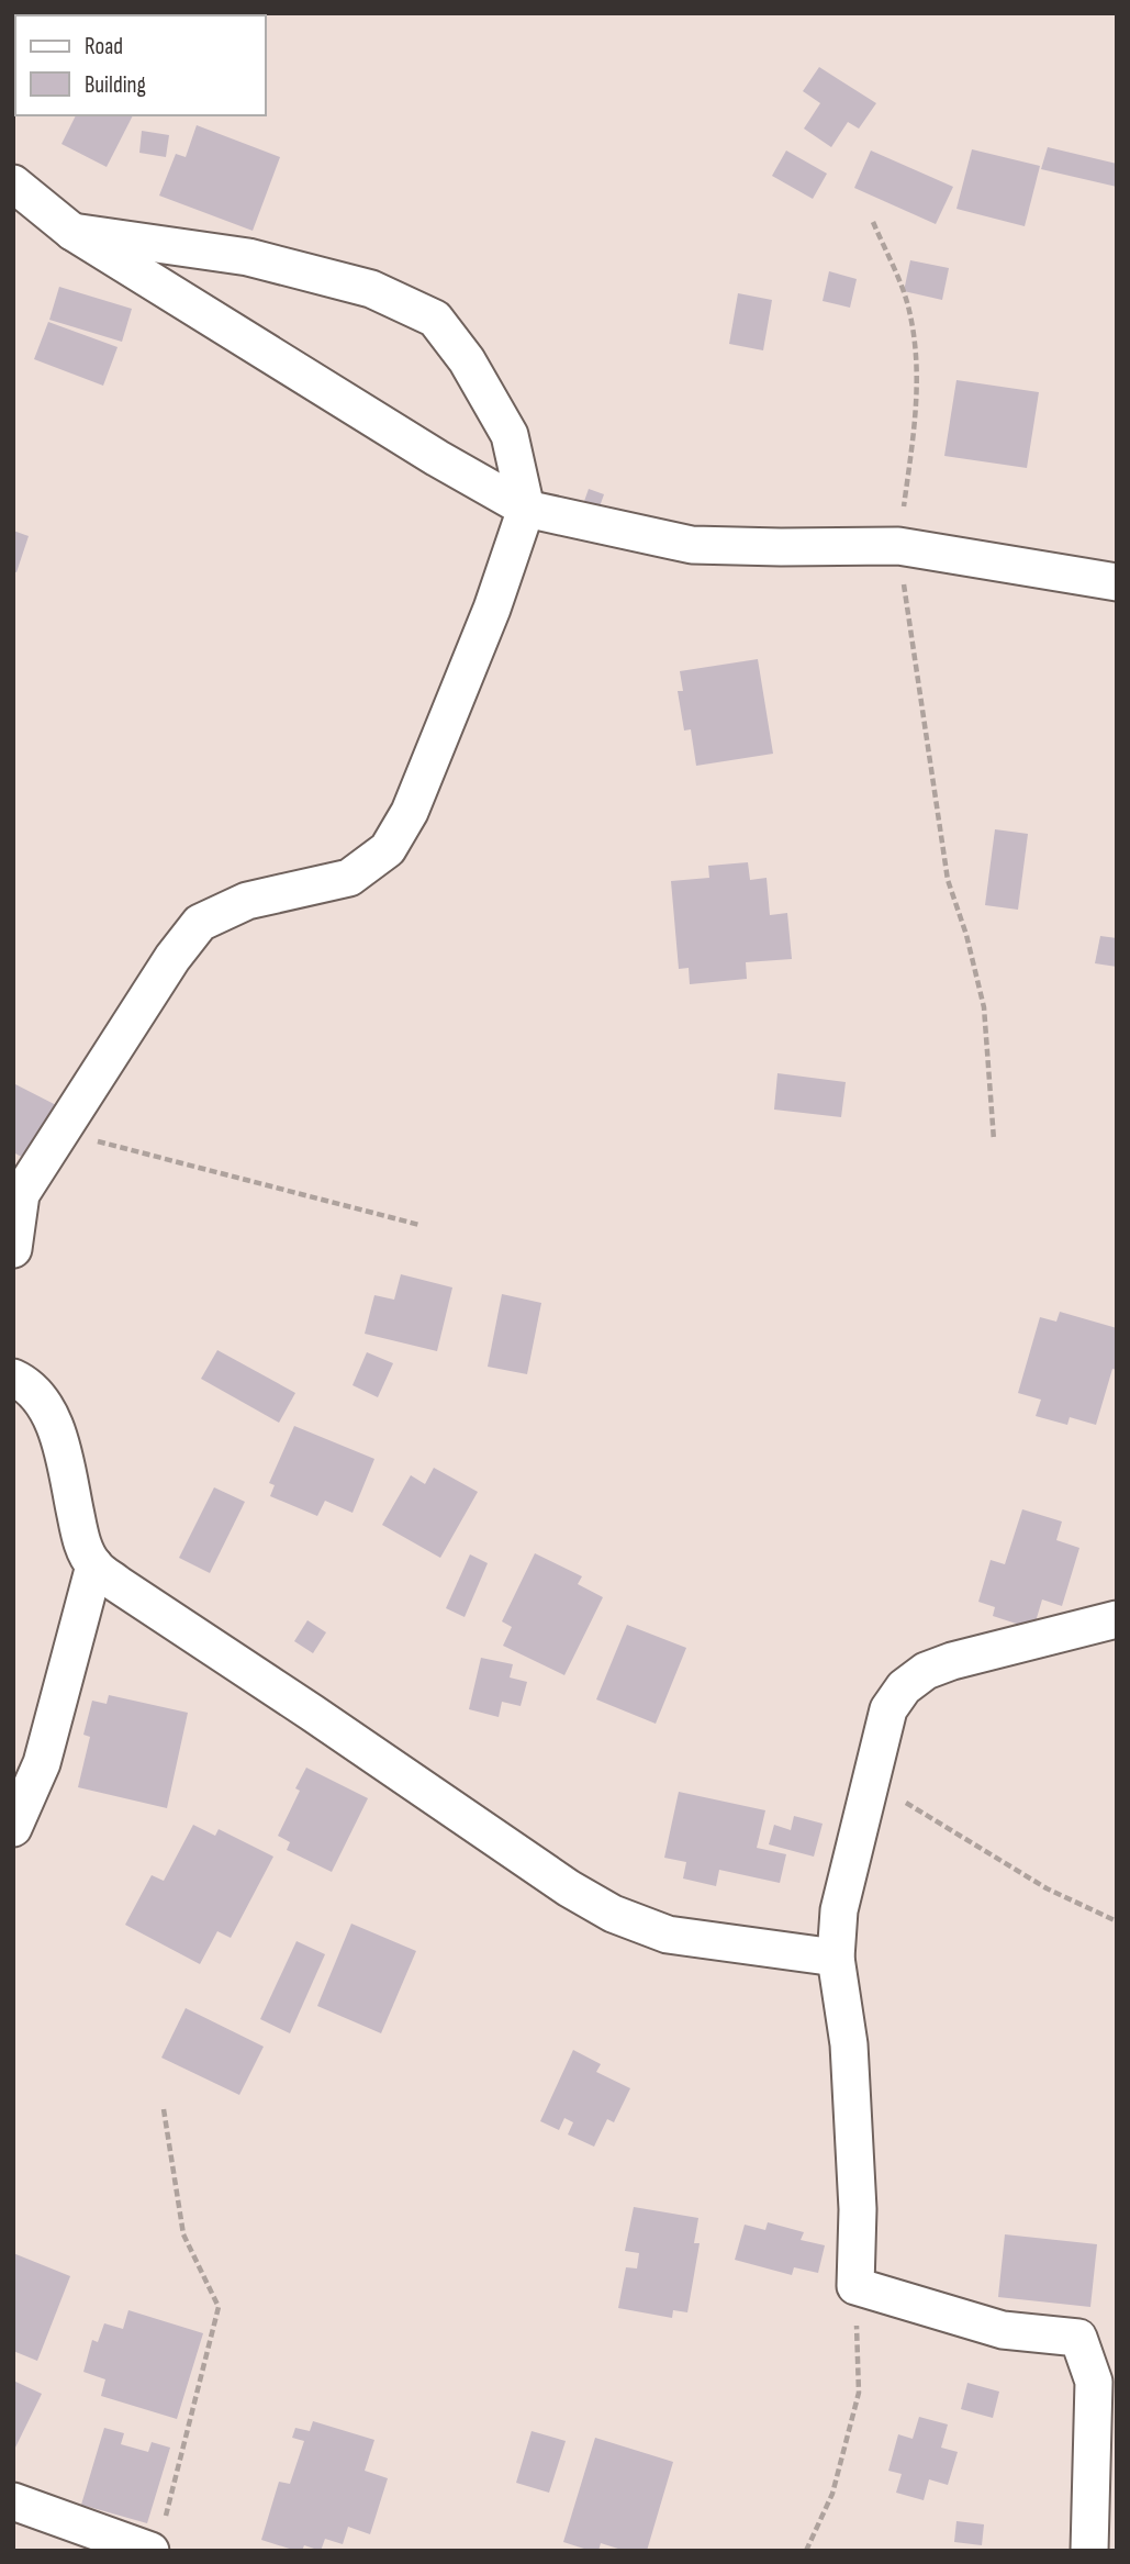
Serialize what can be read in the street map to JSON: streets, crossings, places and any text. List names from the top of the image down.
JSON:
{
  "legend": ["Road", "Building"]
}
